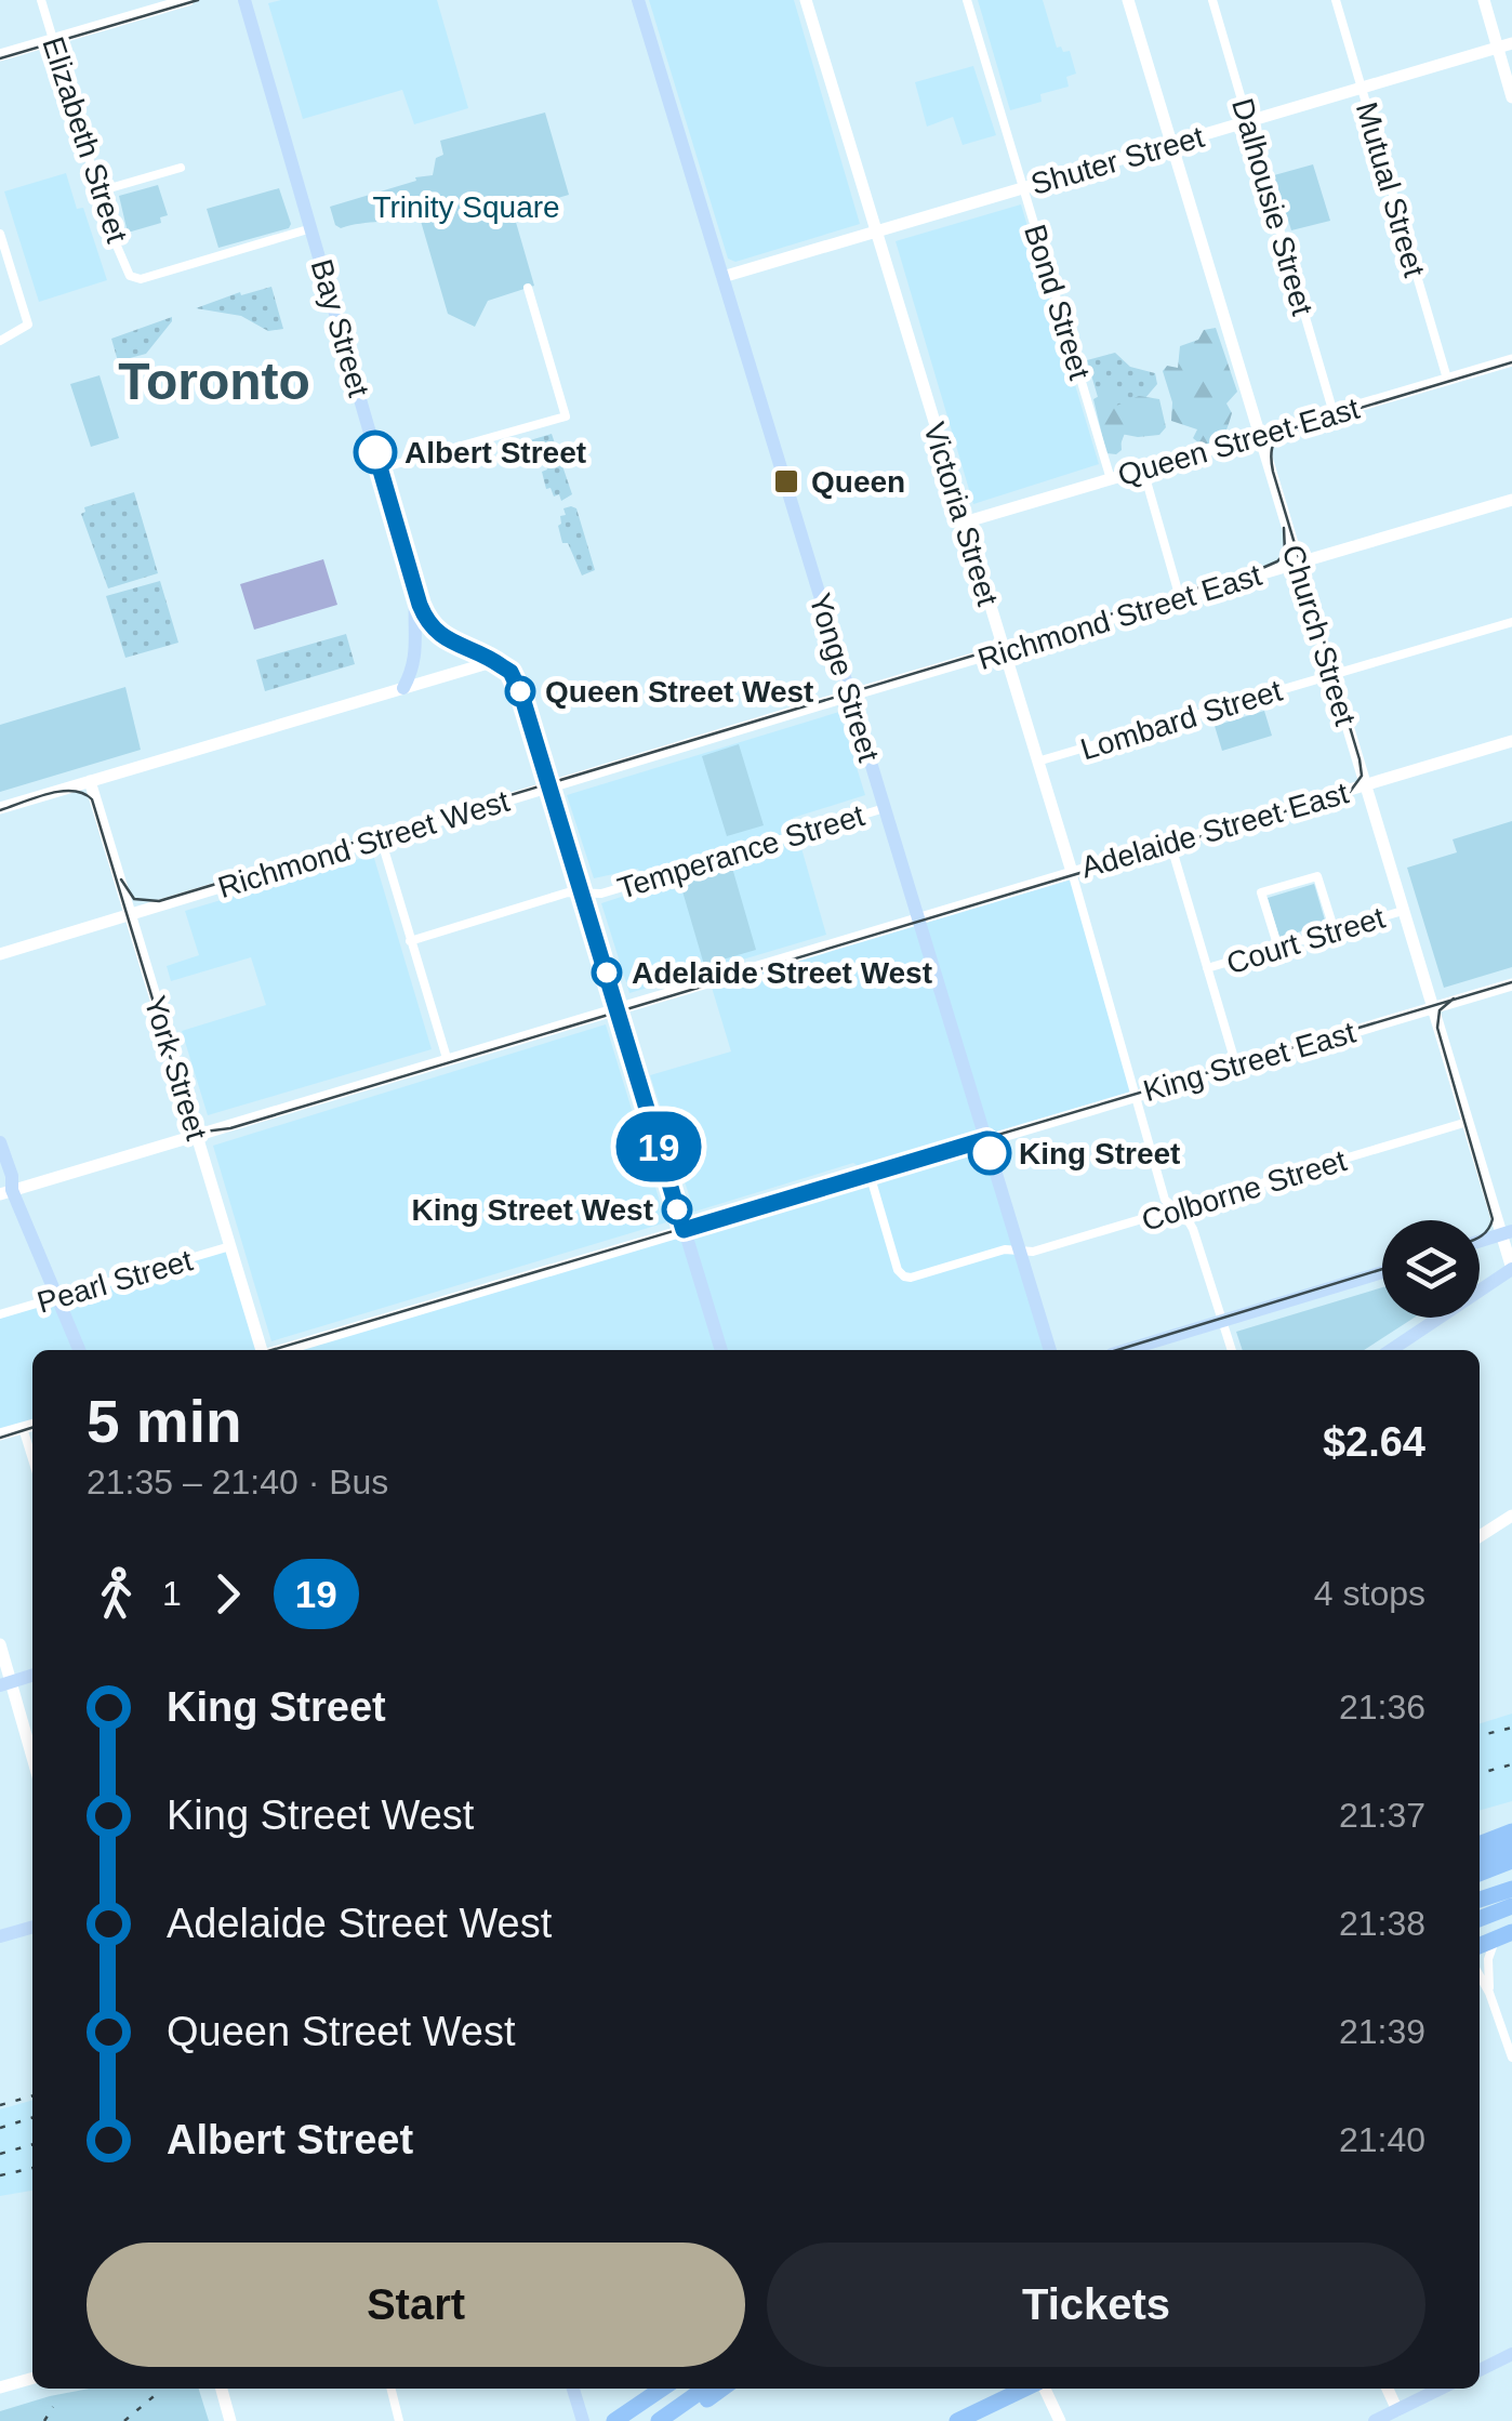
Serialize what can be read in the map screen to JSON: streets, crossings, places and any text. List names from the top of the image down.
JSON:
{
  "streets": {
    "main road": [
      "Shuter Street",
      "Bay Street",
      "Queen Street East",
      "Victoria Street",
      "Richmond Street East",
      "Church Street",
      "Yonge Street",
      "Adelaide Street East",
      "Richmond Street West",
      "King Street East",
      "York Street"
    ],
    "street": [
      "Elizabeth Street",
      "Mutual Street",
      "Dalhousie Street",
      "Bond Street",
      "Lombard Street",
      "Temperance Street",
      "Court Street",
      "Colborne Street",
      "Pearl Street"
    ]
  },
  "crossings": [
    ["Elizabeth Street", "Bay Street"],
    ["Shuter Street", "Mutual Street"],
    ["Shuter Street", "Dalhousie Street"],
    ["Shuter Street", "Bond Street"],
    ["Shuter Street", "Victoria Street"],
    ["Shuter Street", "Church Street"],
    ["Shuter Street", "Yonge Street"],
    ["Mutual Street", "Queen Street East"],
    ["Dalhousie Street", "Queen Street East"],
    ["Bond Street", "Queen Street East"],
    ["Queen Street East", "Victoria Street"],
    ["Queen Street East", "Church Street"],
    ["Victoria Street", "Richmond Street East"],
    ["Victoria Street", "Lombard Street"],
    ["Victoria Street", "Adelaide Street East"],
    ["Victoria Street", "King Street East"],
    ["Victoria Street", "Colborne Street"],
    ["Richmond Street East", "Church Street"],
    ["Richmond Street East", "Yonge Street"],
    ["Richmond Street East", "Richmond Street West"],
    ["Church Street", "Lombard Street"],
    ["Church Street", "Adelaide Street East"],
    ["Church Street", "Court Street"],
    ["Church Street", "King Street East"],
    ["Church Street", "Colborne Street"],
    ["Yonge Street", "Adelaide Street East"],
    ["Yonge Street", "Richmond Street West"],
    ["Yonge Street", "Temperance Street"],
    ["Yonge Street", "King Street East"],
    ["Yonge Street", "Colborne Street"],
    ["Richmond Street West", "York Street"],
    ["York Street", "Pearl Street"]
  ],
  "districts": ["Toronto"],
  "parks": ["Trinity Square"],
  "places": {
    "other": [
      "Albert Street",
      "Queen Street West",
      "Adelaide Street West",
      "King Street",
      "King Street West"
    ],
    "transit": ["Queen"]
  },
  "lines": ["bus line 19"],
  "page": {
    "on_map": "19",
    "heading": ["5 min", "21:35 – 21:40 · Bus", "$2.64"],
    "legs": ["1", "19", "4 stops"],
    "list": [
      {
        "name": "King Street",
        "value": "21:36"
      },
      {
        "name": "King Street West",
        "value": "21:37"
      },
      {
        "name": "Adelaide Street West",
        "value": "21:38"
      },
      {
        "name": "Queen Street West",
        "value": "21:39"
      },
      {
        "name": "Albert Street",
        "value": "21:40"
      }
    ],
    "buttons": ["Start", "Tickets"]
  }
}
